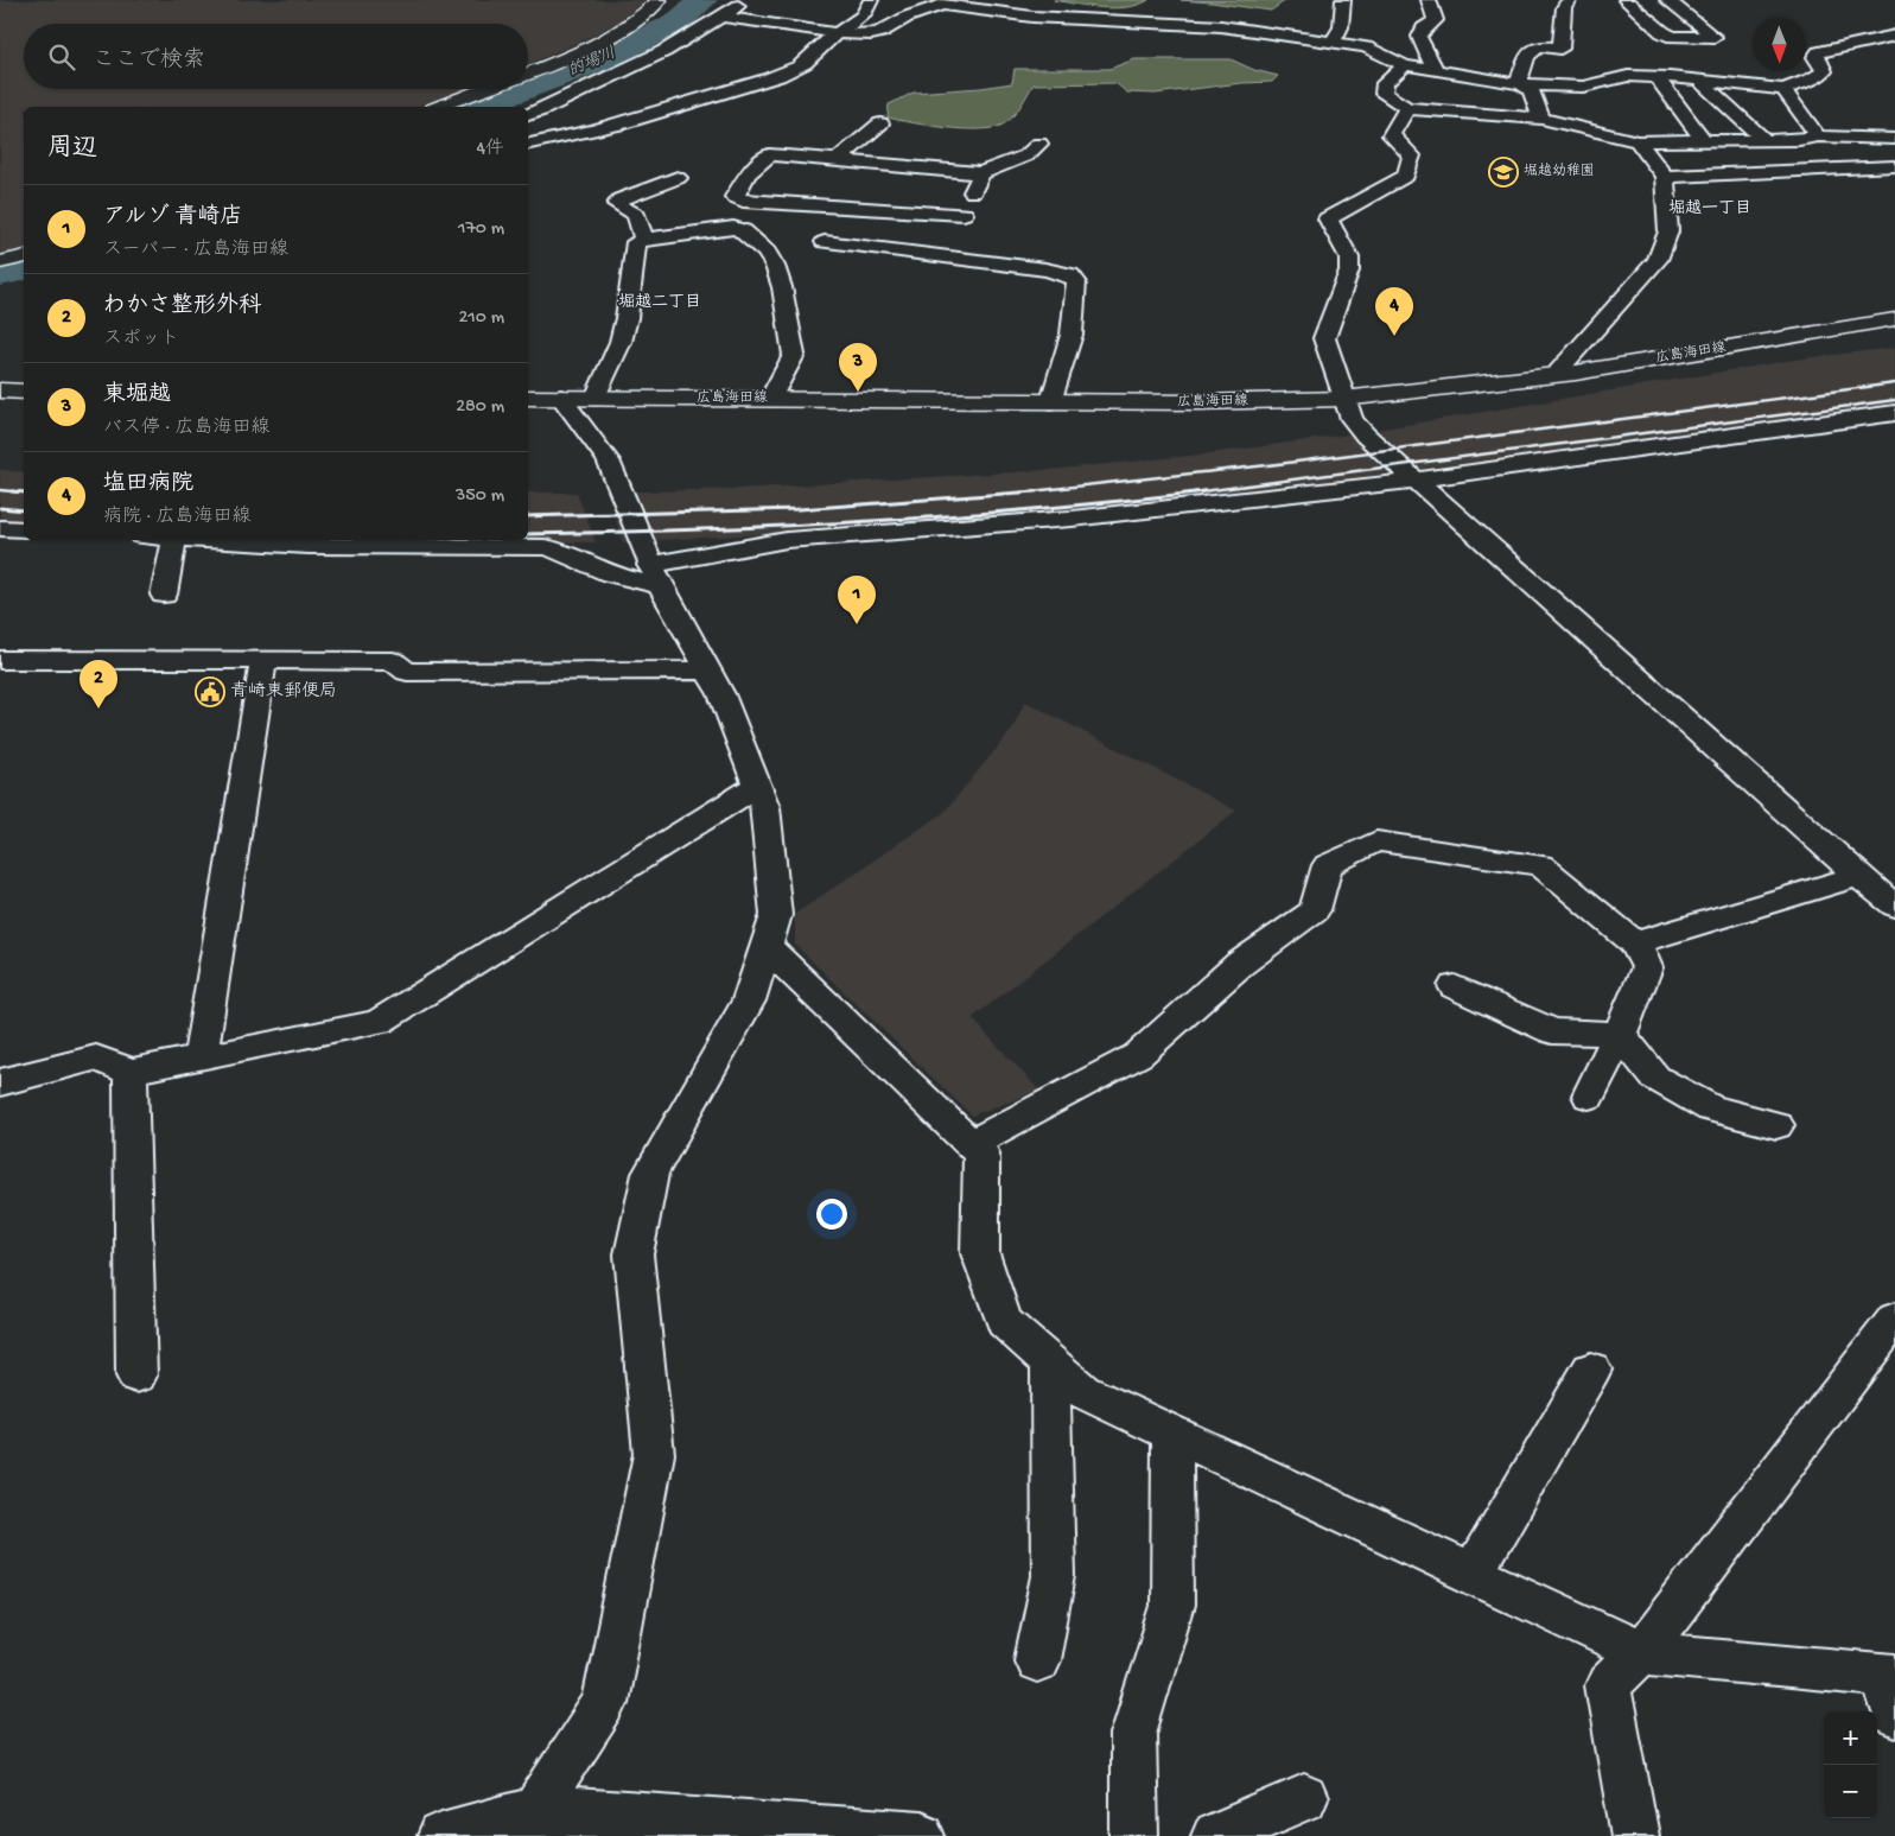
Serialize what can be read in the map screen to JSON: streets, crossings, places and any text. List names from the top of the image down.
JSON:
{
  "streets": {
    "main road": ["広島海田線"]
  },
  "districts": ["堀越一丁目", "堀越二丁目"],
  "water": ["的場川"],
  "places": {
    "school or university": ["堀越幼稚園"],
    "public building": ["青崎東郵便局"]
  },
  "north": "bottom",
  "page": {
    "search": "ここで検索",
    "heading": ["周辺", "4件"],
    "list": [
      {
        "mark": "1",
        "name": "アルゾ 青崎店",
        "note": "スーパー · 広島海田線",
        "value": "170 m"
      },
      {
        "mark": "2",
        "name": "わかさ整形外科",
        "note": "スポット",
        "value": "210 m"
      },
      {
        "mark": "3",
        "name": "東堀越",
        "note": "バス停 · 広島海田線",
        "value": "280 m"
      },
      {
        "mark": "4",
        "name": "塩田病院",
        "note": "病院 · 広島海田線",
        "value": "350 m"
      }
    ],
    "pins": [
      "4",
      "3",
      "1",
      "2"
    ],
    "map_buttons": ["+", "−"]
  }
}
